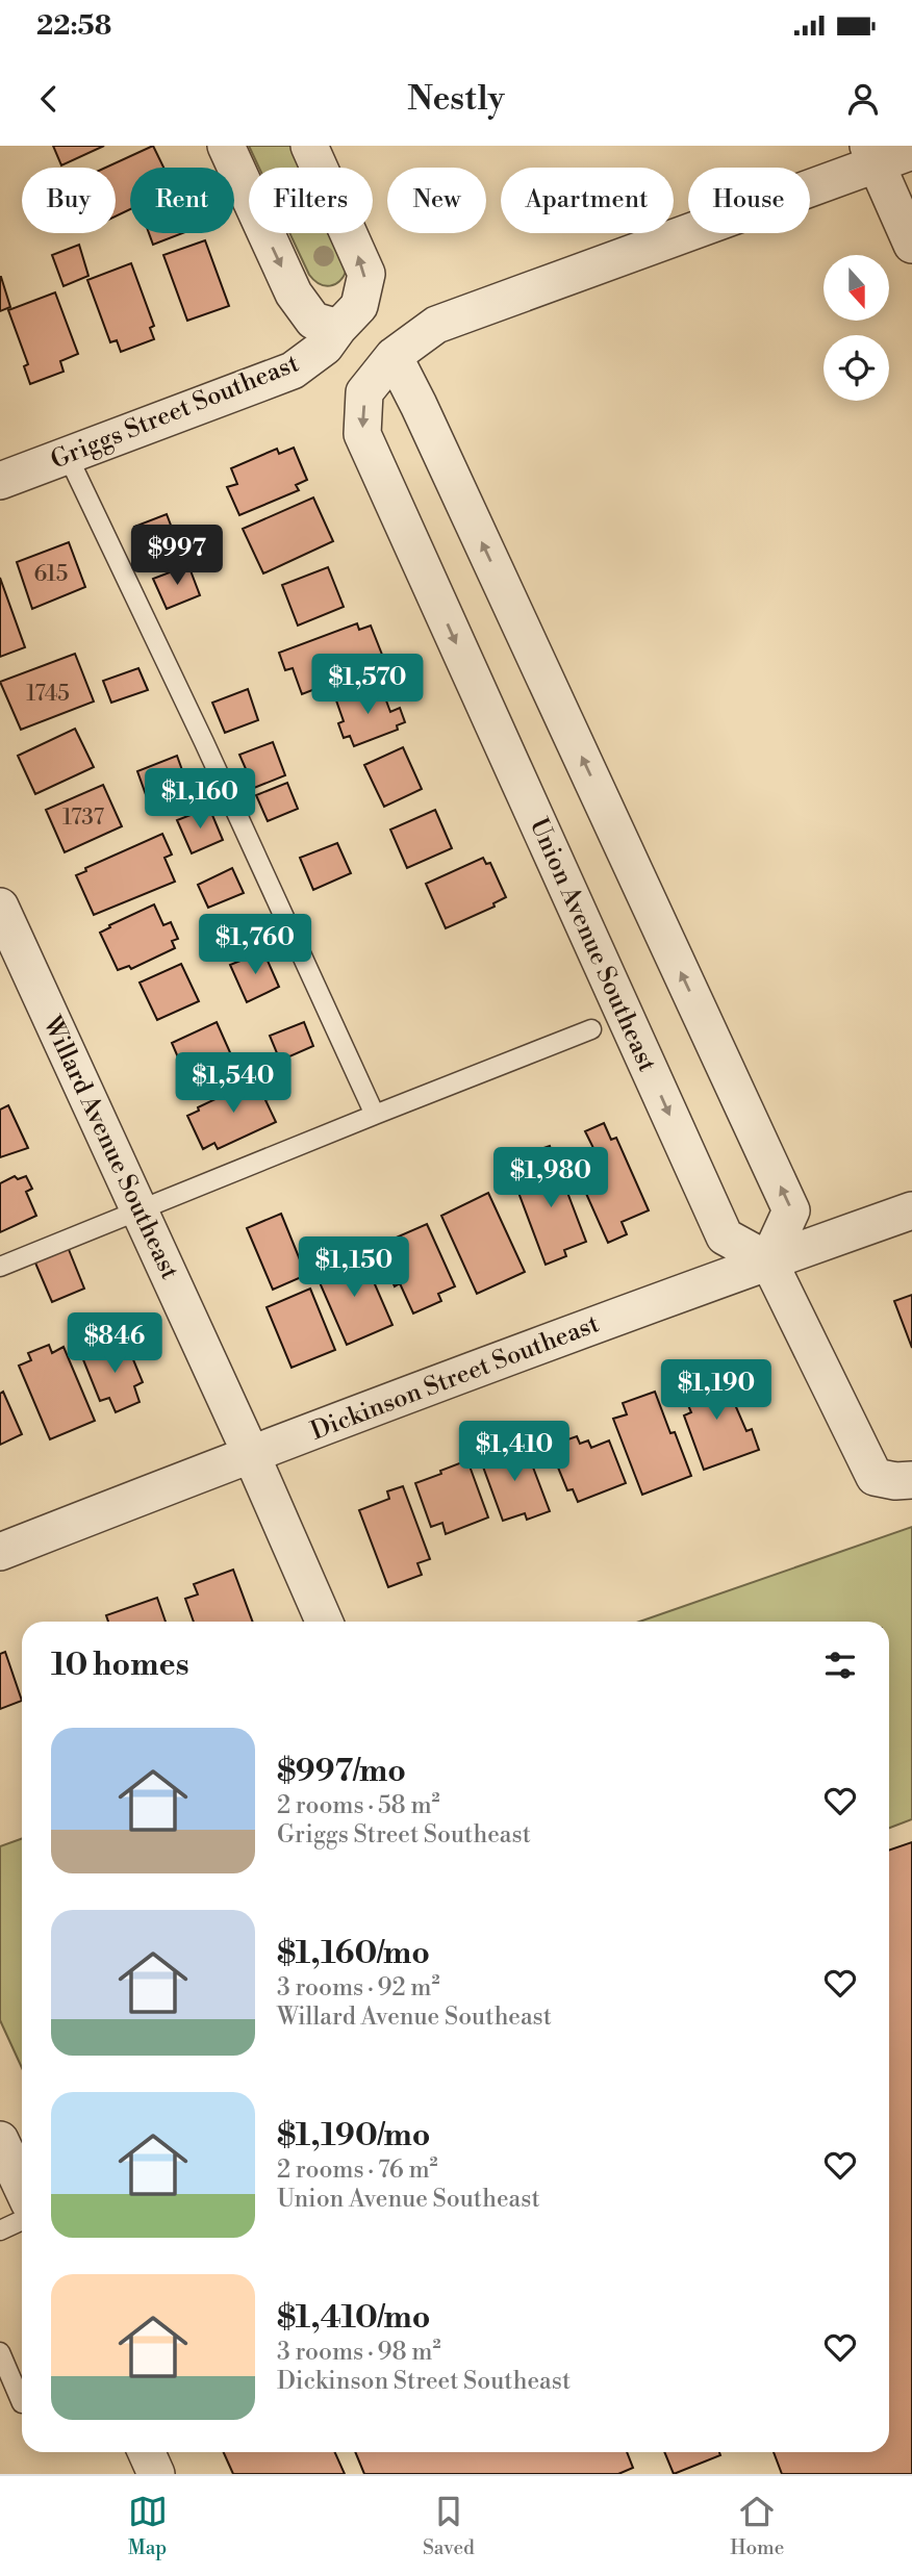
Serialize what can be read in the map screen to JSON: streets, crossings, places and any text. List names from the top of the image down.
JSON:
{
  "streets": {
    "street": [
      "Griggs Street Southeast",
      "Union Avenue Southeast",
      "Willard Avenue Southeast",
      "Dickinson Street Southeast"
    ]
  },
  "crossings": [
    ["Union Avenue Southeast", "Dickinson Street Southeast"],
    ["Willard Avenue Southeast", "Dickinson Street Southeast"]
  ],
  "house_numbers": ["615", "1745", "1737"],
  "north": "bottom",
  "page": {
    "status": "22:58",
    "header": "Nestly",
    "chip": [
      "Buy",
      "Rent",
      "Filters",
      "New",
      "Apartment",
      "House"
    ],
    "price": [
      "$997",
      "$1,570",
      "$1,160",
      "$1,760",
      "$1,540",
      "$1,980",
      "$1,150",
      "$846",
      "$1,190",
      "$1,410"
    ],
    "heading": "10 homes",
    "list": [
      {
        "name": "$997/mo",
        "note": "2 rooms · 58 m² · Griggs Street Southeast"
      },
      {
        "name": "$1,160/mo",
        "note": "3 rooms · 92 m² · Willard Avenue Southeast"
      },
      {
        "name": "$1,190/mo",
        "note": "2 rooms · 76 m² · Union Avenue Southeast"
      },
      {
        "name": "$1,410/mo",
        "note": "3 rooms · 98 m² · Dickinson Street Southeast"
      }
    ],
    "tabs": ["Map", "Saved", "Home"]
  }
}
